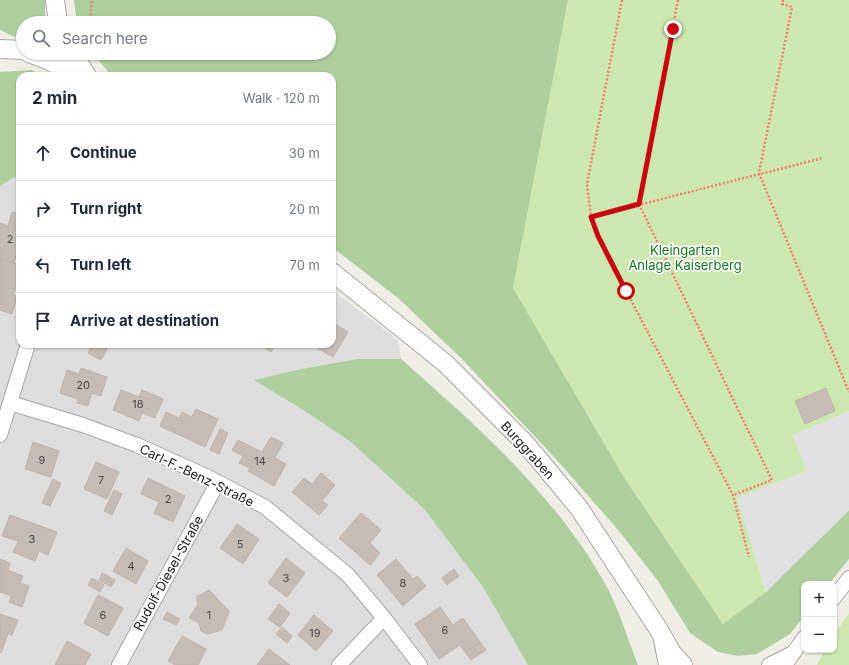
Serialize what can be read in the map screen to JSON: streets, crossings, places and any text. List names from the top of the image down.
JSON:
{
  "streets": {
    "street": ["Burggraben", "Carl-F.-Benz-Straße", "Rudolf-Diesel-Straße"]
  },
  "crossings": [
    ["Carl-F.-Benz-Straße", "Rudolf-Diesel-Straße"]
  ],
  "parks": ["Kleingarten Anlage Kaiserberg"],
  "house_numbers": [
    "2",
    "20",
    "18",
    "9",
    "14",
    "7",
    "2",
    "3",
    "5",
    "4",
    "3",
    "8",
    "6",
    "1",
    "6",
    "19"
  ],
  "page": {
    "search": "Search here",
    "heading": ["2 min", "Walk · 120 m"],
    "list": [
      ["Continue", "30 m"],
      ["Turn right", "20 m"],
      ["Turn left", "70 m"],
      "Arrive at destination"
    ],
    "map_buttons": ["+", "−"]
  }
}
